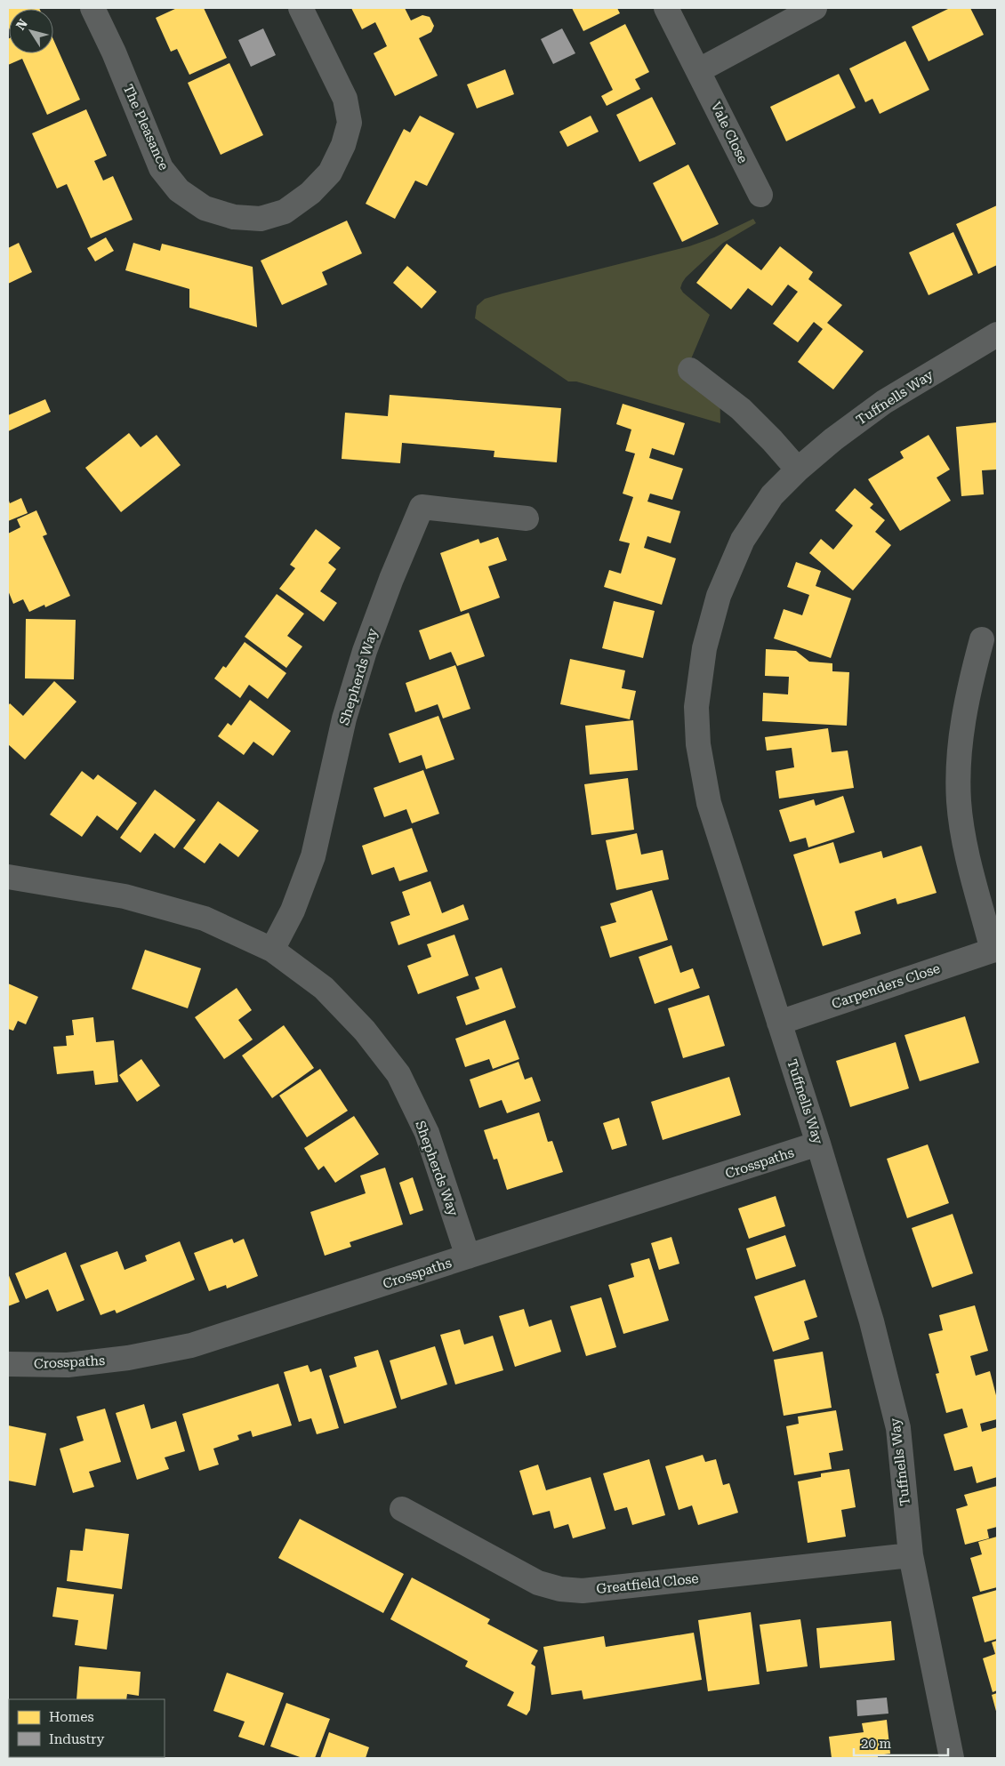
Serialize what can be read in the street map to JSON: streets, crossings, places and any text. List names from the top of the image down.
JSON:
{
  "streets": {
    "street": [
      "The Pleasance",
      "Vale Close",
      "Tuffnells Way",
      "Shepherds Way",
      "Carpenders Close",
      "Crosspaths",
      "Greatfield Close"
    ]
  },
  "crossings": [
    ["Tuffnells Way", "Carpenders Close"],
    ["Tuffnells Way", "Crosspaths"],
    ["Tuffnells Way", "Greatfield Close"],
    ["Shepherds Way", "Crosspaths"]
  ],
  "legend": ["Homes", "Industry"],
  "scale_bar": "20 m",
  "north": "top left"
}
